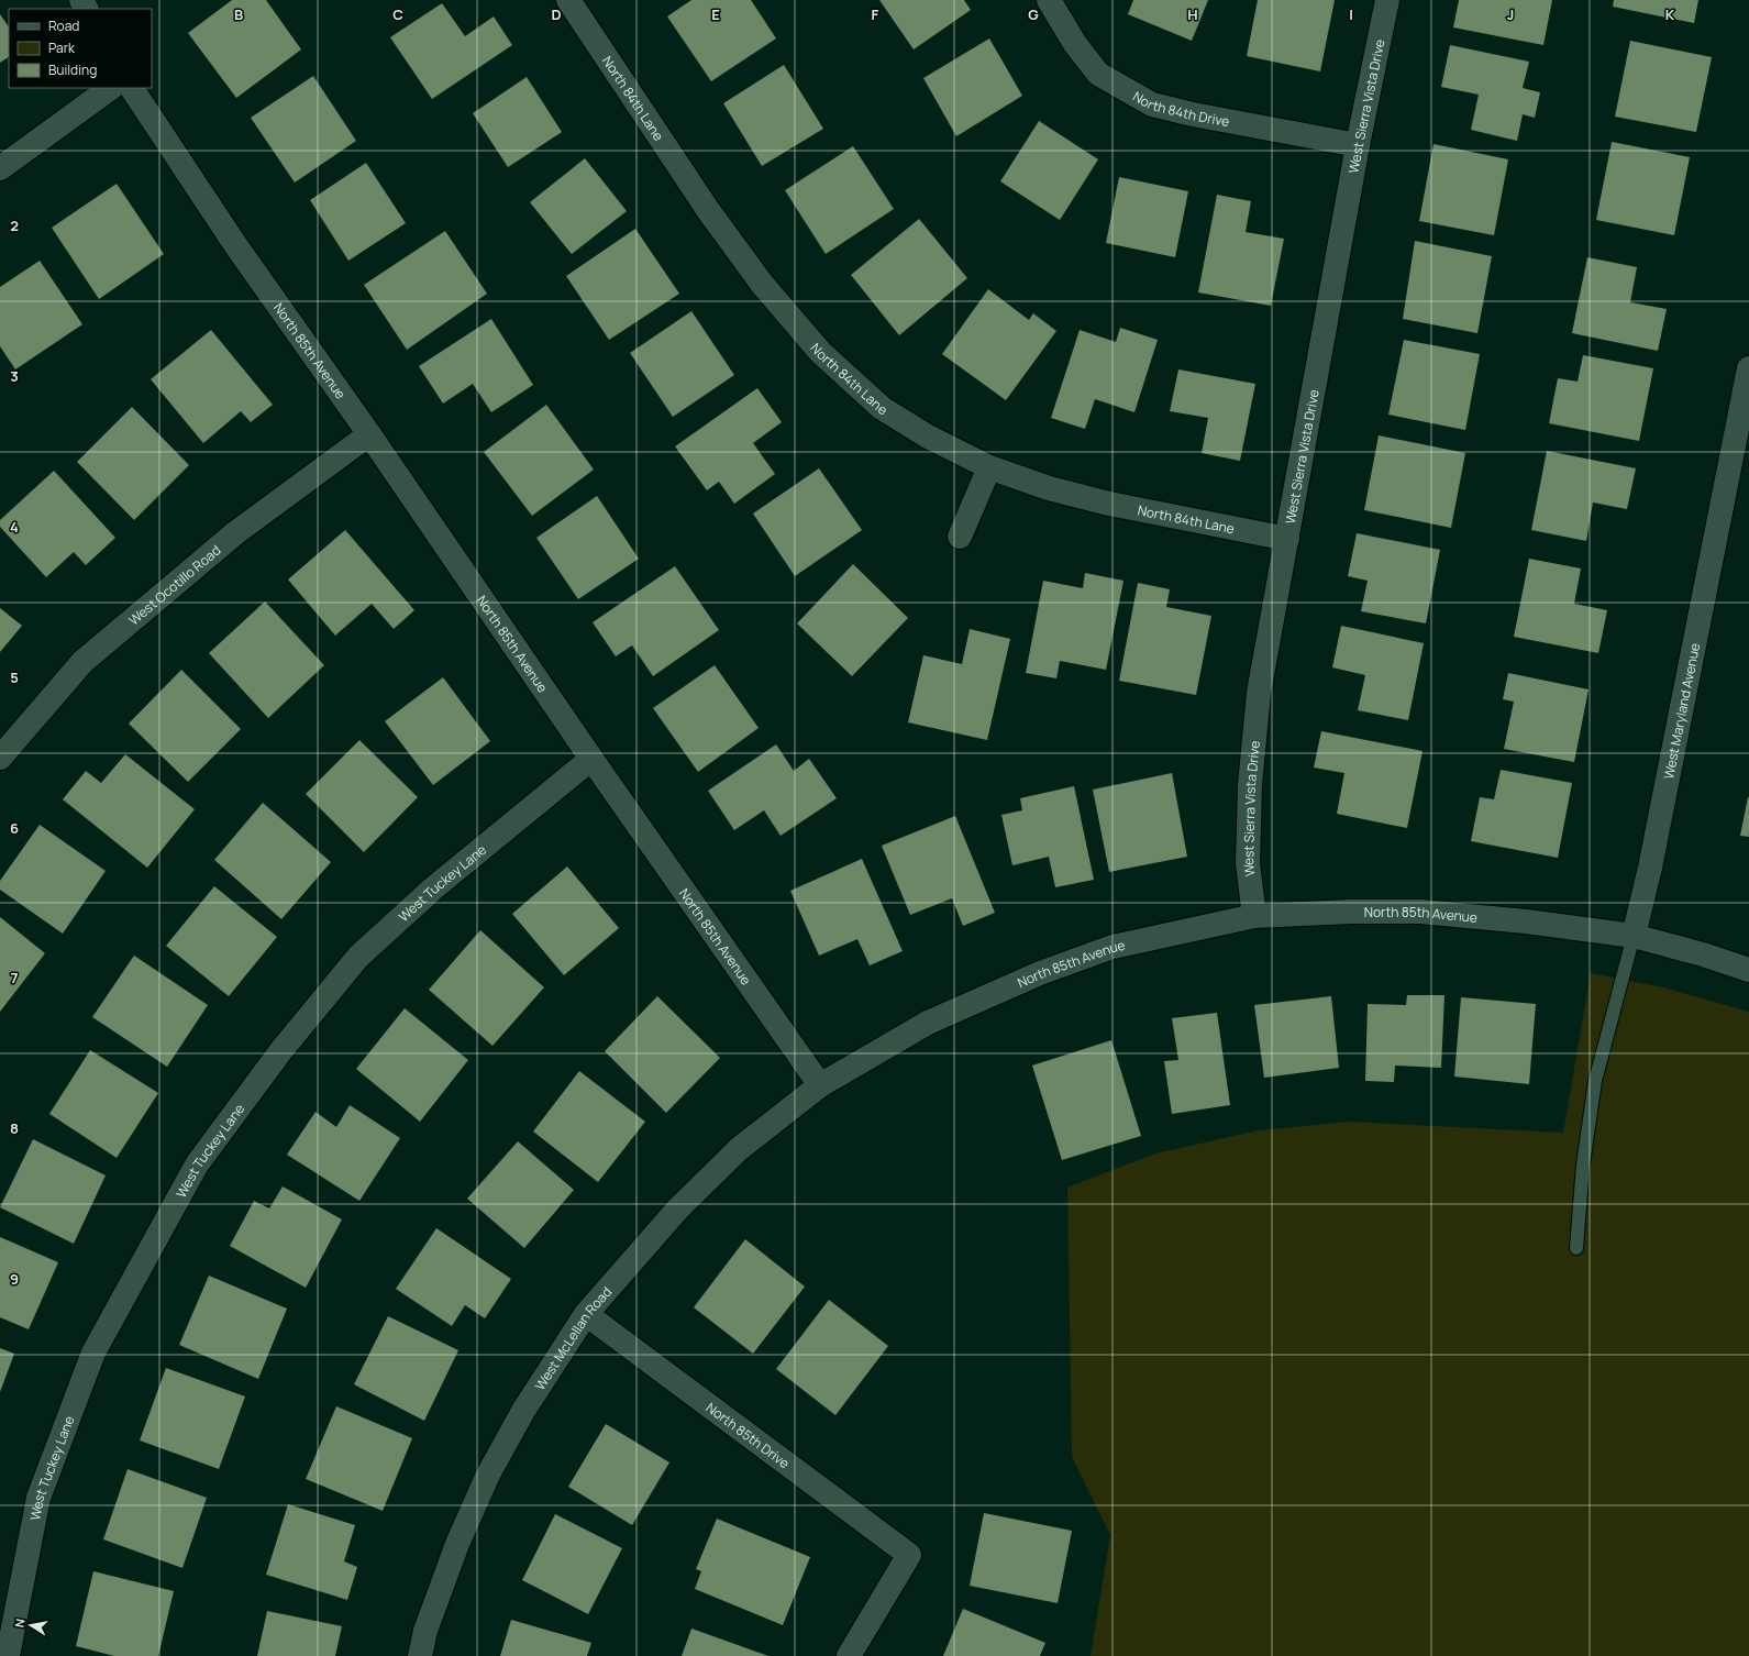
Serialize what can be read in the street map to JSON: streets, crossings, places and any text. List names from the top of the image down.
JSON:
{
  "streets": {
    "street": [
      "North 84th Lane",
      "West Sierra Vista Drive",
      "North 84th Drive",
      "North 85th Avenue",
      "West Ocotillo Road",
      "West Maryland Avenue",
      "West Tuckey Lane",
      "West McLellan Road",
      "North 85th Drive"
    ]
  },
  "crossings": [
    ["North 84th Lane", "West Sierra Vista Drive"],
    ["West Sierra Vista Drive", "North 84th Drive"],
    ["West Sierra Vista Drive", "North 85th Avenue"],
    ["North 85th Avenue", "West Ocotillo Road"],
    ["North 85th Avenue", "West Maryland Avenue"],
    ["North 85th Avenue", "West Tuckey Lane"],
    ["North 85th Avenue", "West McLellan Road"],
    ["West McLellan Road", "North 85th Drive"]
  ],
  "legend": ["Road", "Park", "Building"],
  "north": "left",
  "grid": {
    "columns": [
      "B",
      "C",
      "D",
      "E",
      "F",
      "G",
      "H",
      "I",
      "J",
      "K"
    ],
    "rows": [
      "2",
      "3",
      "4",
      "5",
      "6",
      "7",
      "8",
      "9"
    ]
  }
}
